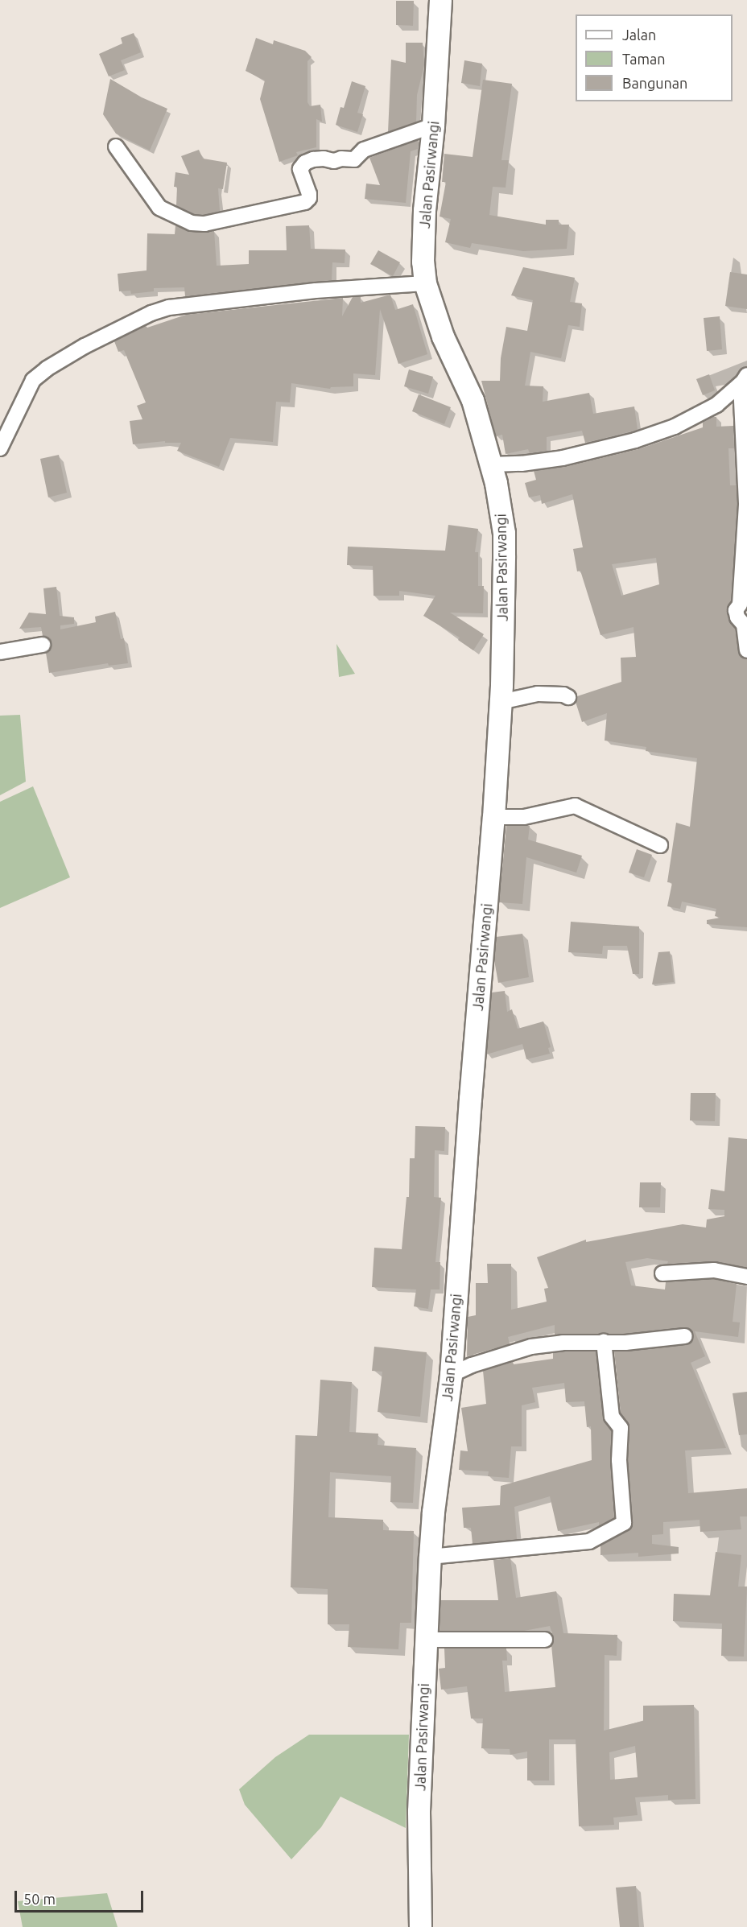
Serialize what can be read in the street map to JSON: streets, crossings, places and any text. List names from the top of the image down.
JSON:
{
  "streets": {
    "street": ["Jalan Pasirwangi"]
  },
  "legend": ["Jalan", "Taman", "Bangunan"],
  "scale_bar": "50 m"
}
